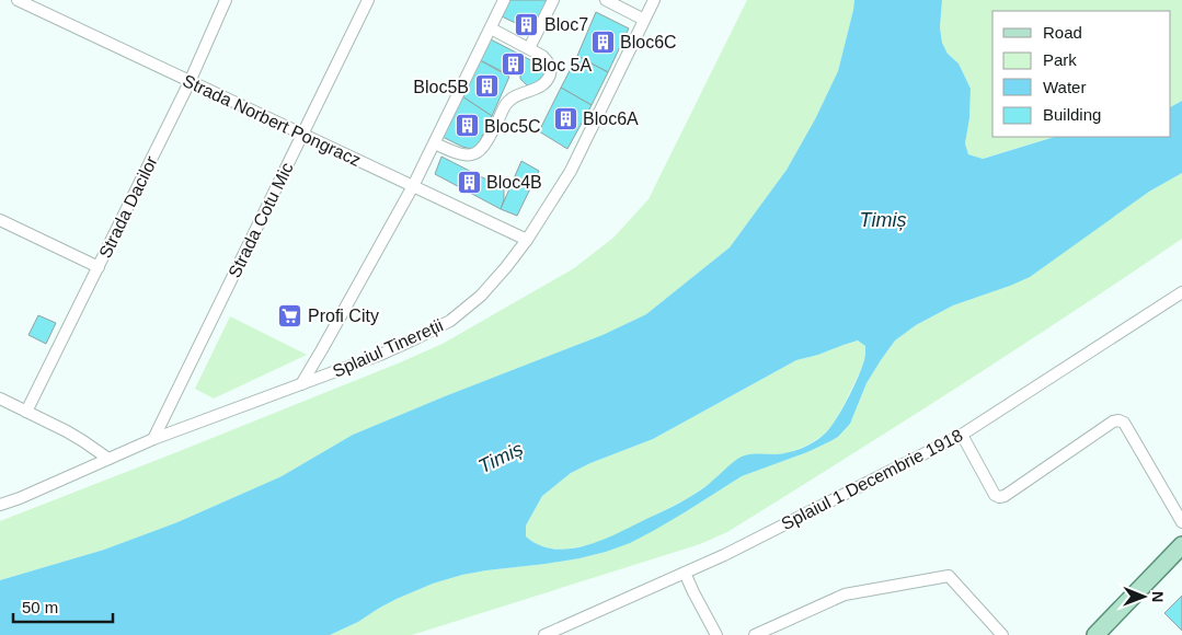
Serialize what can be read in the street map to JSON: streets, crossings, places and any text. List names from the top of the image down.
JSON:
{
  "streets": {
    "street": [
      "Strada Norbert Pongracz",
      "Strada Dacilor",
      "Strada Cotu Mic",
      "Splaiul Tinereții",
      "Splaiul 1 Decembrie 1918"
    ]
  },
  "crossings": [
    ["Strada Norbert Pongracz", "Strada Dacilor"],
    ["Strada Norbert Pongracz", "Strada Cotu Mic"],
    ["Strada Norbert Pongracz", "Splaiul Tinereții"],
    ["Strada Cotu Mic", "Splaiul Tinereții"]
  ],
  "water": ["Timiș"],
  "places": {
    "building": [
      "Bloc7",
      "Bloc6C",
      "Bloc 5A",
      "Bloc5B",
      "Bloc6A",
      "Bloc5C",
      "Bloc4B"
    ],
    "supermarket": ["Profi City"]
  },
  "legend": [
    "Road",
    "Park",
    "Water",
    "Building"
  ],
  "scale_bar": "50 m",
  "north": "right"
}
